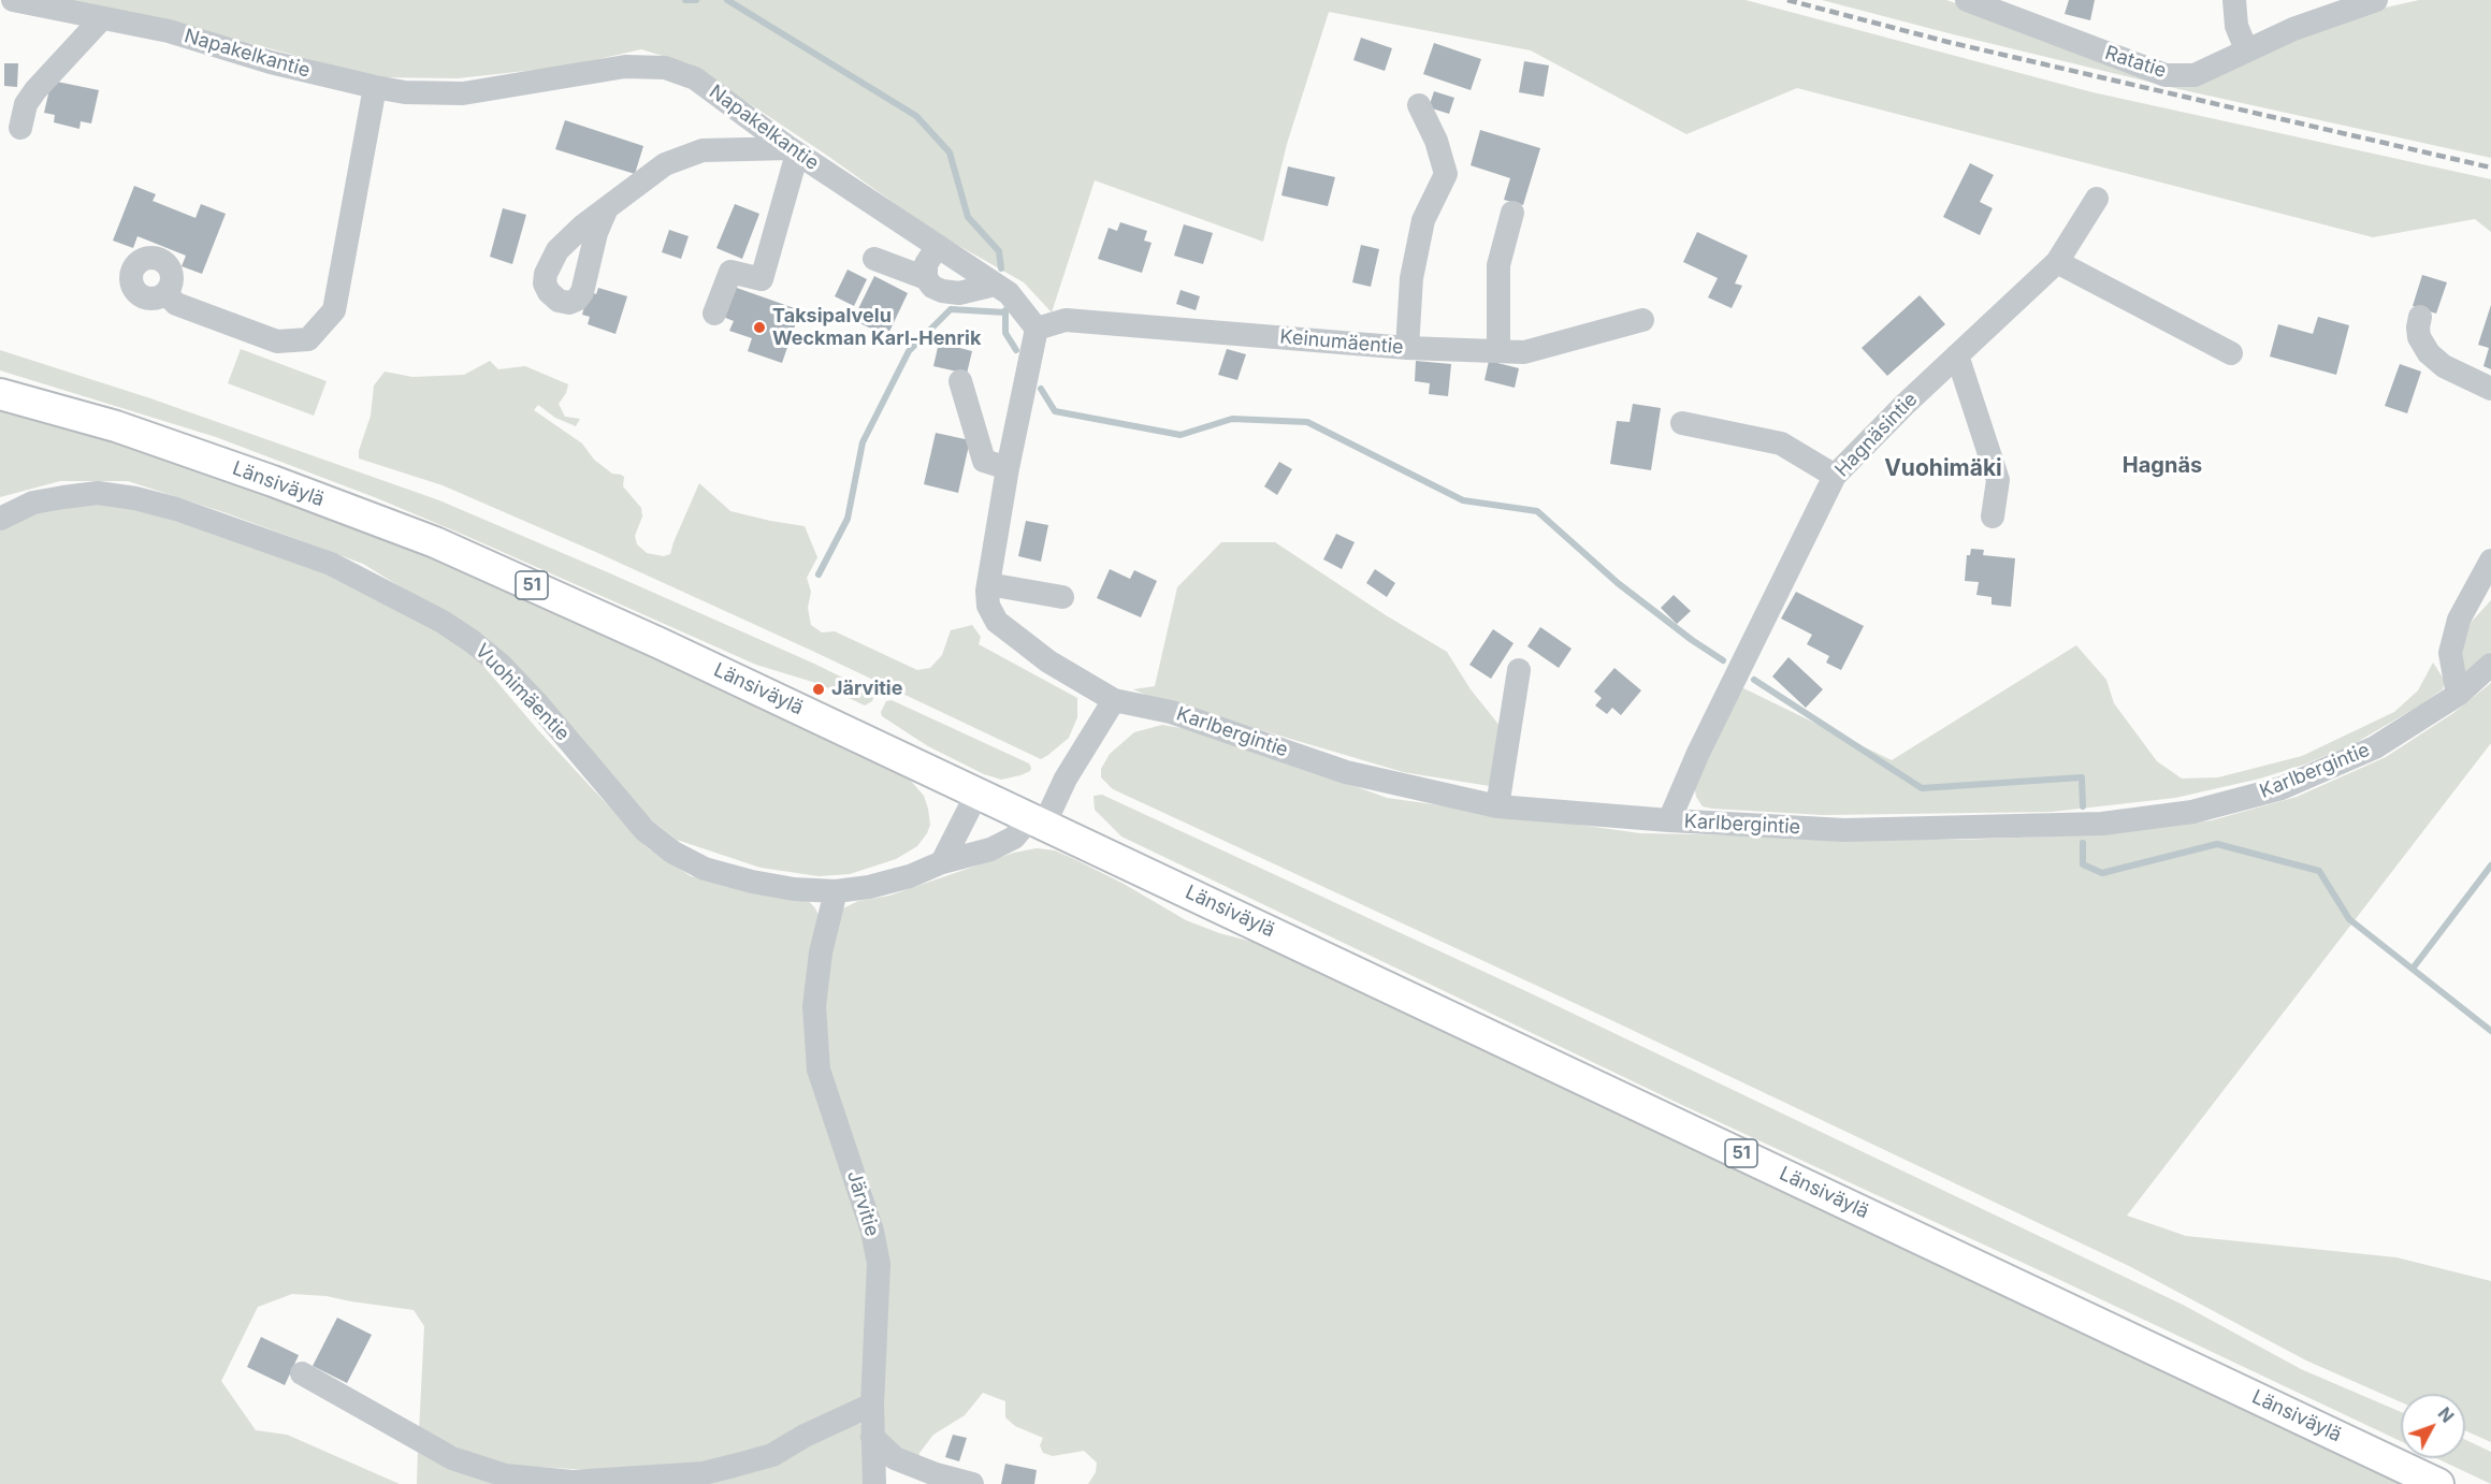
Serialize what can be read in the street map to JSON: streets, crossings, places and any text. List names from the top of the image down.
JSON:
{
  "streets": {
    "main road": ["Länsiväylä", "51"],
    "street": [
      "Napakelkantie",
      "Ratatie",
      "Keinumäentie",
      "Hagnäsintie",
      "Vuohimäentie",
      "Karlbergintie",
      "Järvitie"
    ]
  },
  "crossings": [
    ["Napakelkantie", "Keinumäentie"],
    ["Hagnäsintie", "Karlbergintie"],
    ["Länsiväylä", "Vuohimäentie"],
    ["Vuohimäentie", "Järvitie"]
  ],
  "districts": ["Hagnäs", "Vuohimäki"],
  "places": ["Taksipalvelu Weckman Karl-Henrik", "Järvitie"],
  "north": "top right"
}
